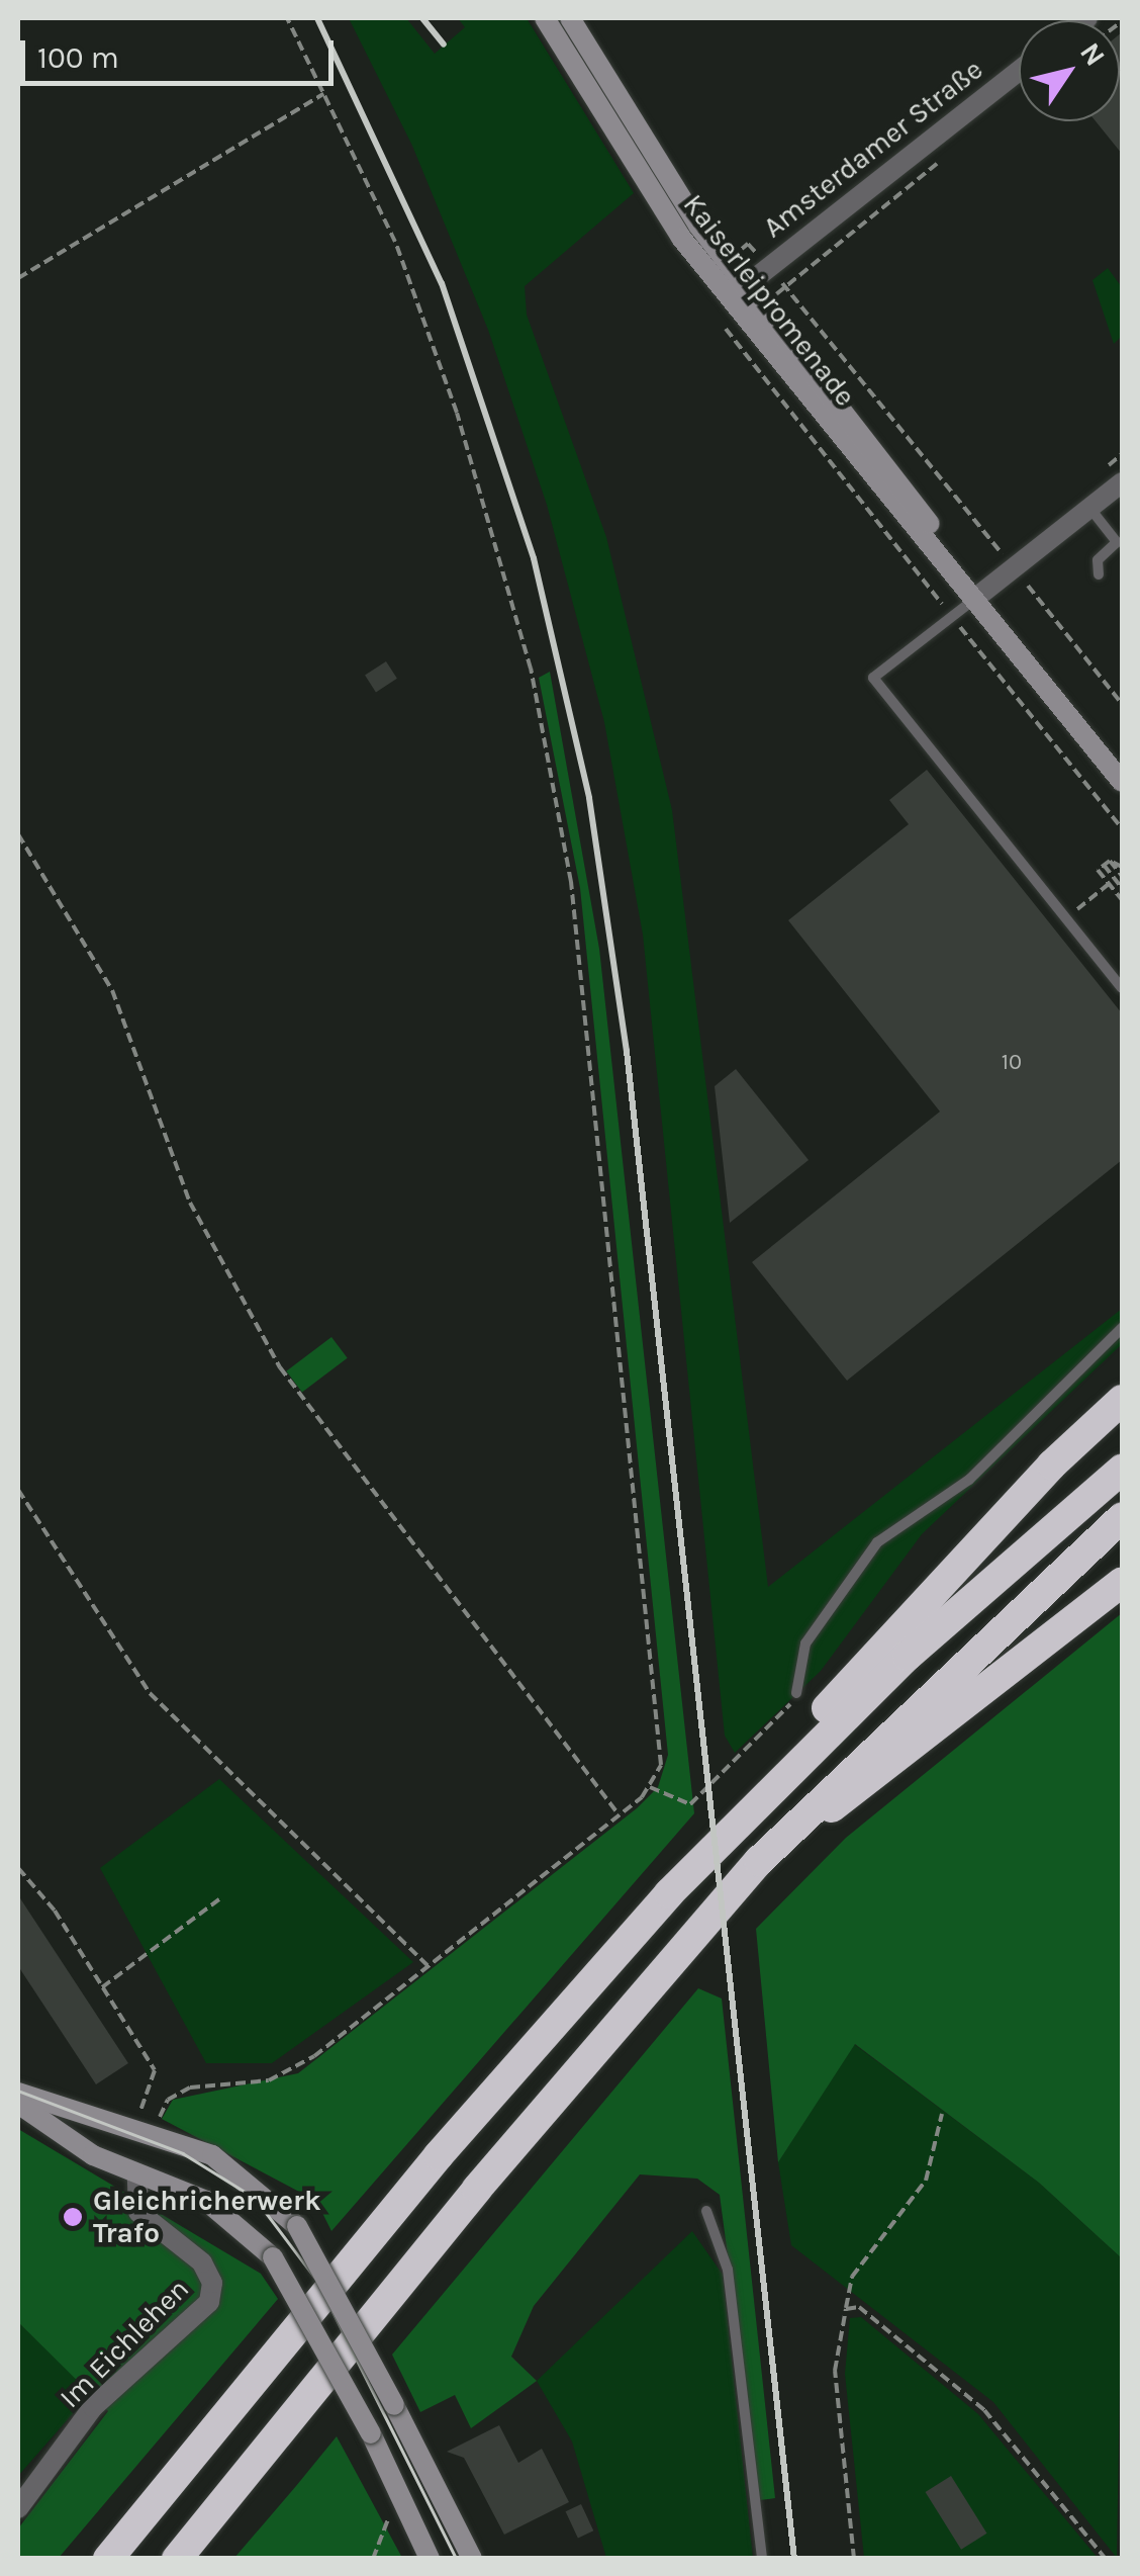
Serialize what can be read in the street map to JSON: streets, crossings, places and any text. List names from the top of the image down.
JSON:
{
  "streets": {
    "main road": ["Kaiserleipromenade"],
    "street": ["Amsterdamer Straße", "Im Eichlehen"]
  },
  "crossings": [
    ["Amsterdamer Straße", "Kaiserleipromenade"]
  ],
  "places": ["Gleichricherwerk Trafo"],
  "house_numbers": ["10"],
  "scale_bar": "100 m",
  "north": "top right"
}
